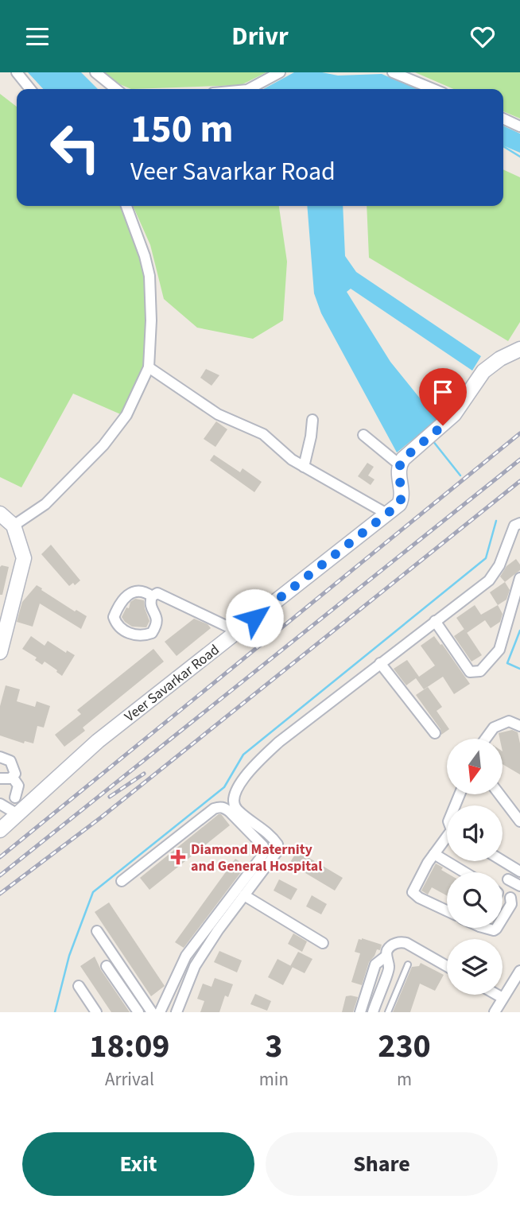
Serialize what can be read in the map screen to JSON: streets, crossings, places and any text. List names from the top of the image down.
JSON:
{
  "streets": {
    "street": ["Veer Savarkar Road"]
  },
  "places": {
    "health": ["Diamond Maternity and General Hospital"]
  },
  "north": "bottom",
  "page": {
    "header": "Drivr",
    "turn": ["150 m", "Veer Savarkar Road"],
    "eta": [
      "18:09",
      "Arrival",
      "3",
      "min",
      "230",
      "m"
    ],
    "buttons": ["Exit", "Share"]
  }
}
